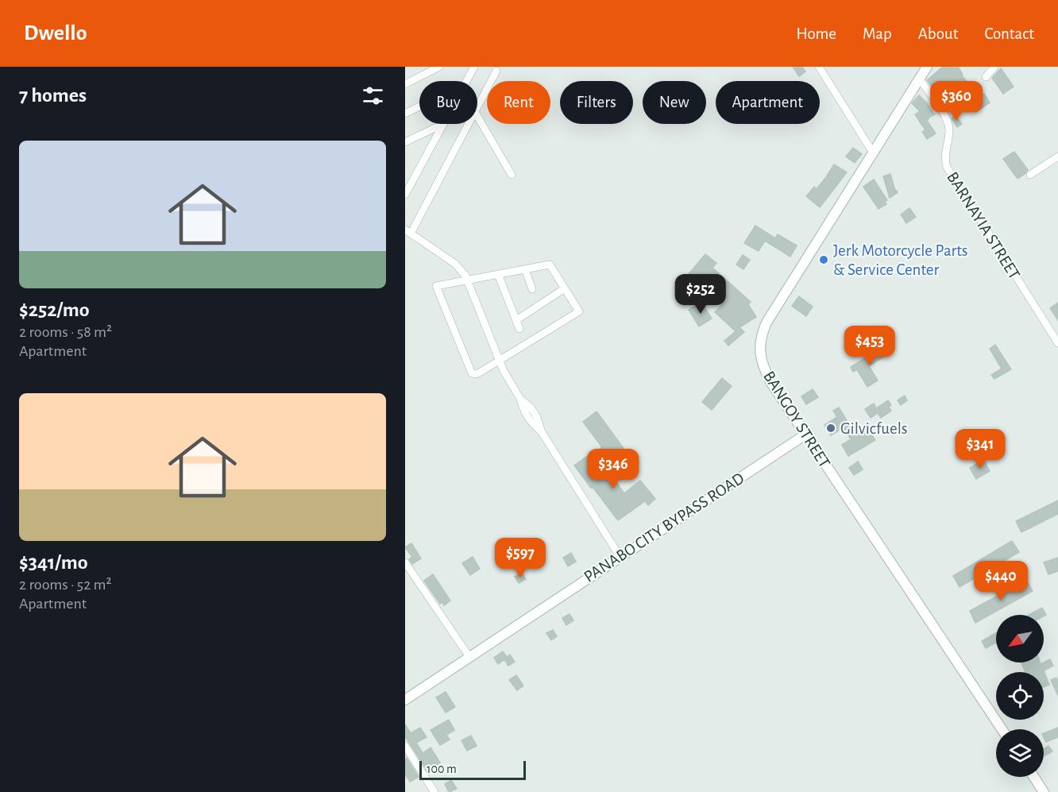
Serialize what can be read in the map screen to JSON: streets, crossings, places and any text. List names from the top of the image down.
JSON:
{
  "streets": {
    "main road": ["BANGOY STREET", "PANABO CITY BYPASS ROAD"],
    "street": ["BARNAYIA STREET"]
  },
  "crossings": [
    ["BARNAYIA STREET", "BANGOY STREET"],
    ["BANGOY STREET", "PANABO CITY BYPASS ROAD"]
  ],
  "places": ["Jerk Motorcycle Parts & Service Center", "Gilvicfuels"],
  "scale_bar": "100 m",
  "north": "bottom left",
  "page": {
    "header": "Dwello",
    "nav": [
      "Home",
      "Map",
      "About",
      "Contact"
    ],
    "heading": "7 homes",
    "price": [
      "$360",
      "$252",
      "$453",
      "$341",
      "$346",
      "$597",
      "$440"
    ],
    "chip": [
      "Buy",
      "Rent",
      "Filters",
      "New",
      "Apartment"
    ],
    "list": [
      {
        "name": "$252/mo",
        "note": "2 rooms · 58 m² · Apartment"
      },
      {
        "name": "$341/mo",
        "note": "2 rooms · 52 m² · Apartment"
      }
    ],
    "scale": "100 m"
  }
}
